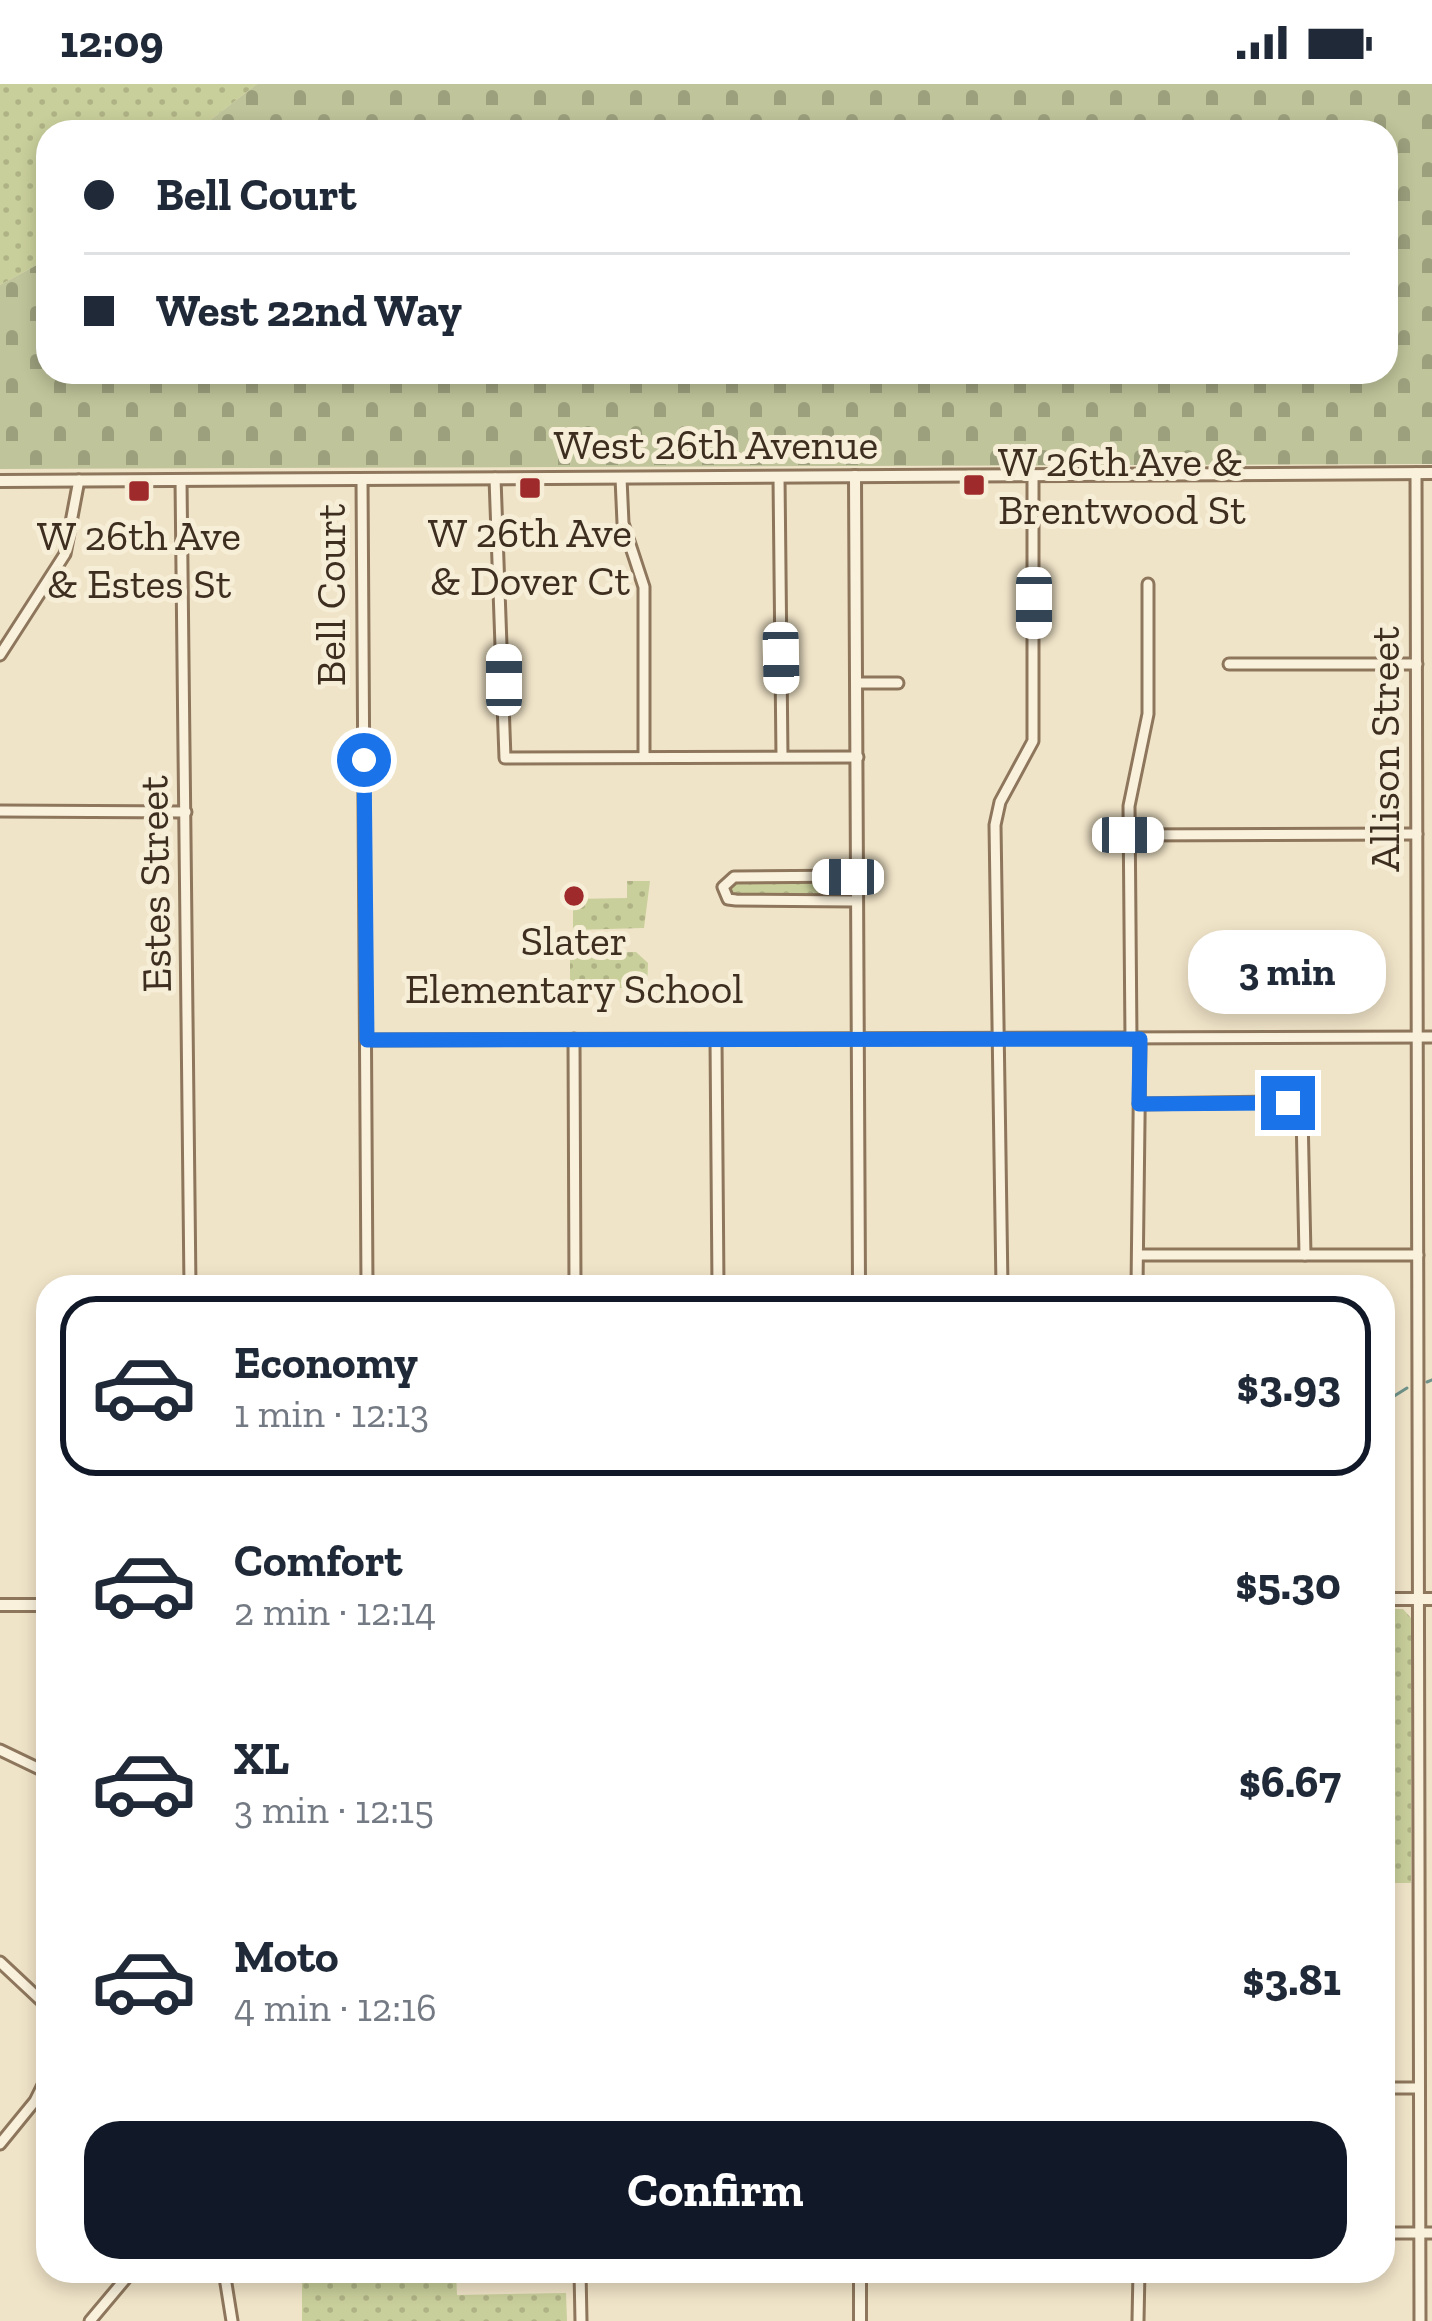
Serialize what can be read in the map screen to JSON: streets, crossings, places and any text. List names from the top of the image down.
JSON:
{
  "streets": {
    "street": [
      "West 26th Avenue",
      "Bell Court",
      "Allison Street",
      "Estes Street"
    ]
  },
  "crossings": [
    ["West 26th Avenue", "Bell Court"],
    ["West 26th Avenue", "Allison Street"],
    ["West 26th Avenue", "Estes Street"]
  ],
  "places": {
    "transit": ["W 26th Ave & Brentwood St", "W 26th Ave & Dover Ct", "W 26th Ave & Estes St"],
    "other": ["Slater Elementary School"]
  },
  "page": {
    "status": "12:09",
    "banner": ["Bell Court", "West 22nd Way"],
    "bubble": "3 min",
    "list": [
      {
        "name": "Economy",
        "note": "1 min · 12:13",
        "value": "$3.93"
      },
      {
        "name": "Comfort",
        "note": "2 min · 12:14",
        "value": "$5.30"
      },
      {
        "name": "XL",
        "note": "3 min · 12:15",
        "value": "$6.67"
      },
      {
        "name": "Moto",
        "note": "4 min · 12:16",
        "value": "$3.81"
      }
    ],
    "buttons": "Confirm"
  }
}
